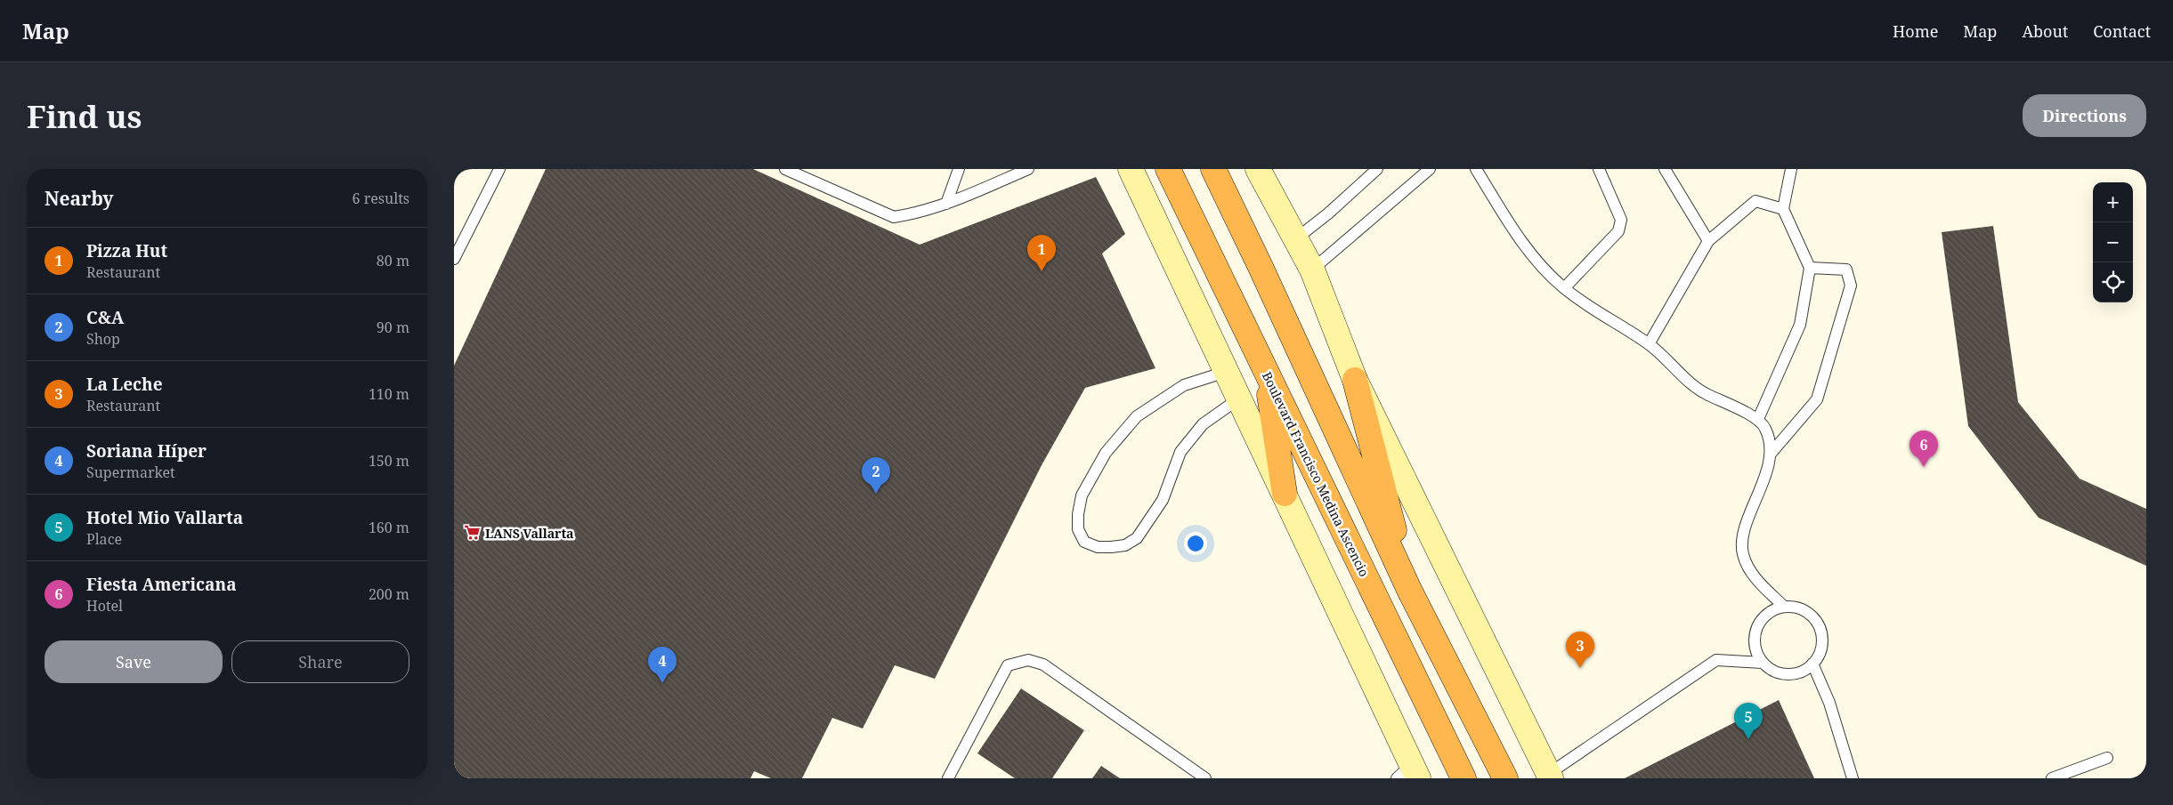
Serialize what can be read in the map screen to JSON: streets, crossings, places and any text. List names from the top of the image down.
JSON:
{
  "streets": {
    "highway": ["Boulevard Francisco Medina Ascencio"]
  },
  "places": {
    "supermarket": ["LANS Vallarta"]
  },
  "page": {
    "header": "Map",
    "nav": [
      "Home",
      "Map",
      "About",
      "Contact"
    ],
    "buttons": [
      "Directions",
      ["Save", "Share"]
    ],
    "title": "Find us",
    "heading": ["Nearby", "6 results"],
    "map_buttons": ["+", "−"],
    "list": [
      {
        "mark": "1",
        "name": "Pizza Hut",
        "note": "Restaurant",
        "value": "80 m"
      },
      {
        "mark": "2",
        "name": "C&A",
        "note": "Shop",
        "value": "90 m"
      },
      {
        "mark": "3",
        "name": "La Leche",
        "note": "Restaurant",
        "value": "110 m"
      },
      {
        "mark": "4",
        "name": "Soriana Híper",
        "note": "Supermarket",
        "value": "150 m"
      },
      {
        "mark": "5",
        "name": "Hotel Mio Vallarta",
        "note": "Place",
        "value": "160 m"
      },
      {
        "mark": "6",
        "name": "Fiesta Americana",
        "note": "Hotel",
        "value": "200 m"
      }
    ],
    "pins": [
      "1",
      "6",
      "2",
      "3",
      "4",
      "5"
    ]
  }
}
